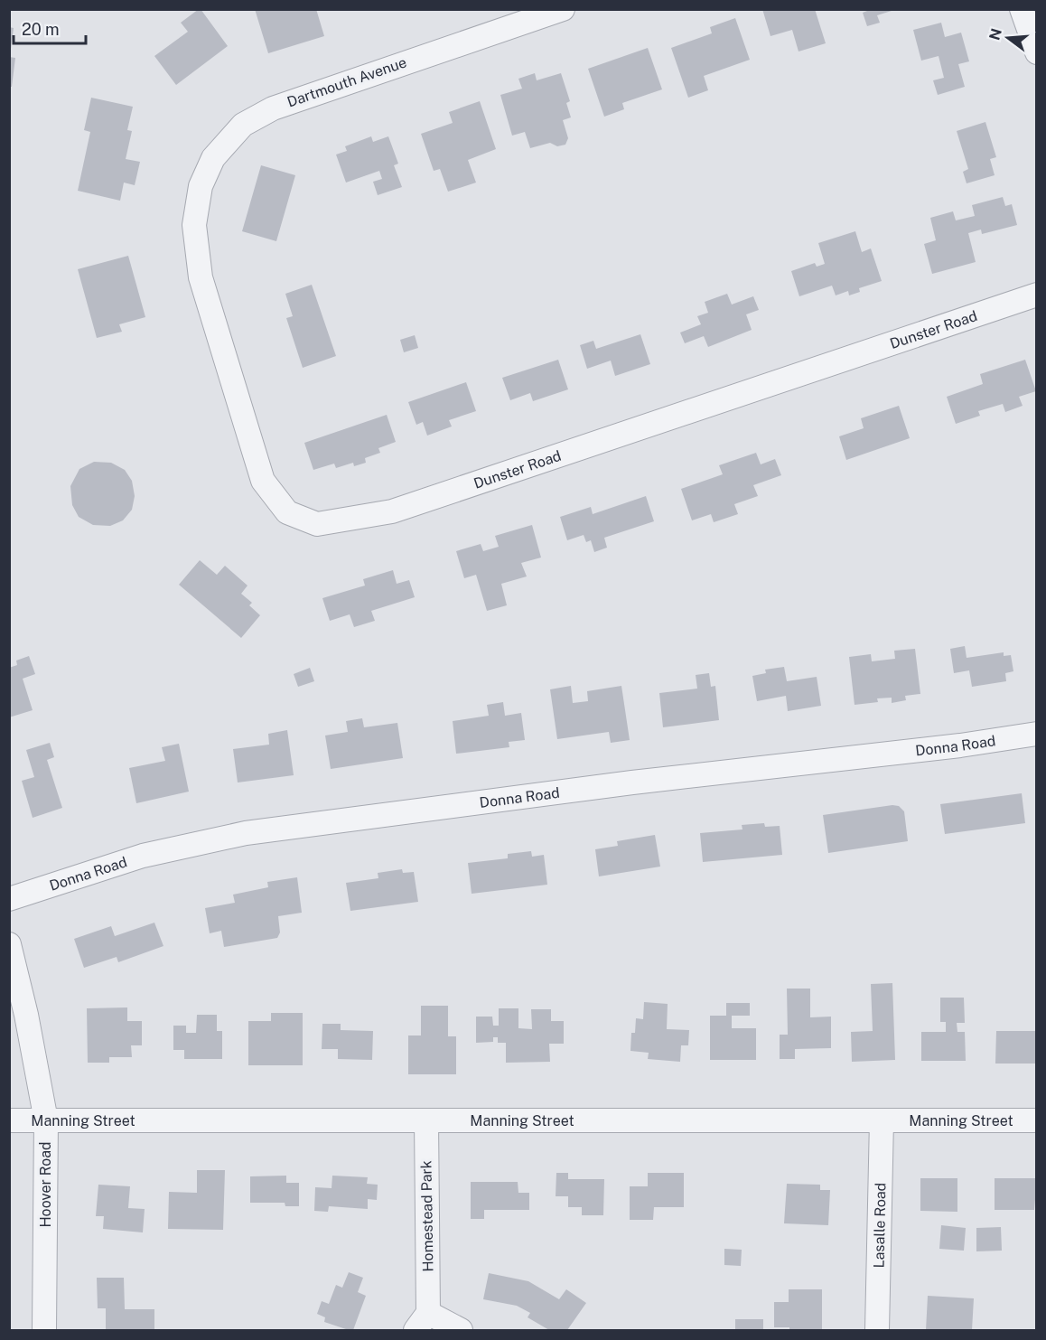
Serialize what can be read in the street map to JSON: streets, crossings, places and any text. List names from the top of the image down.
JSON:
{
  "streets": {
    "street": [
      "Dartmouth Avenue",
      "Dunster Road",
      "Donna Road",
      "Manning Street",
      "Hoover Road",
      "Homestead Park",
      "Lasalle Road"
    ]
  },
  "crossings": [
    ["Dartmouth Avenue", "Dunster Road"],
    ["Manning Street", "Hoover Road"],
    ["Manning Street", "Homestead Park"],
    ["Manning Street", "Lasalle Road"]
  ],
  "scale_bar": "20 m",
  "north": "left"
}
